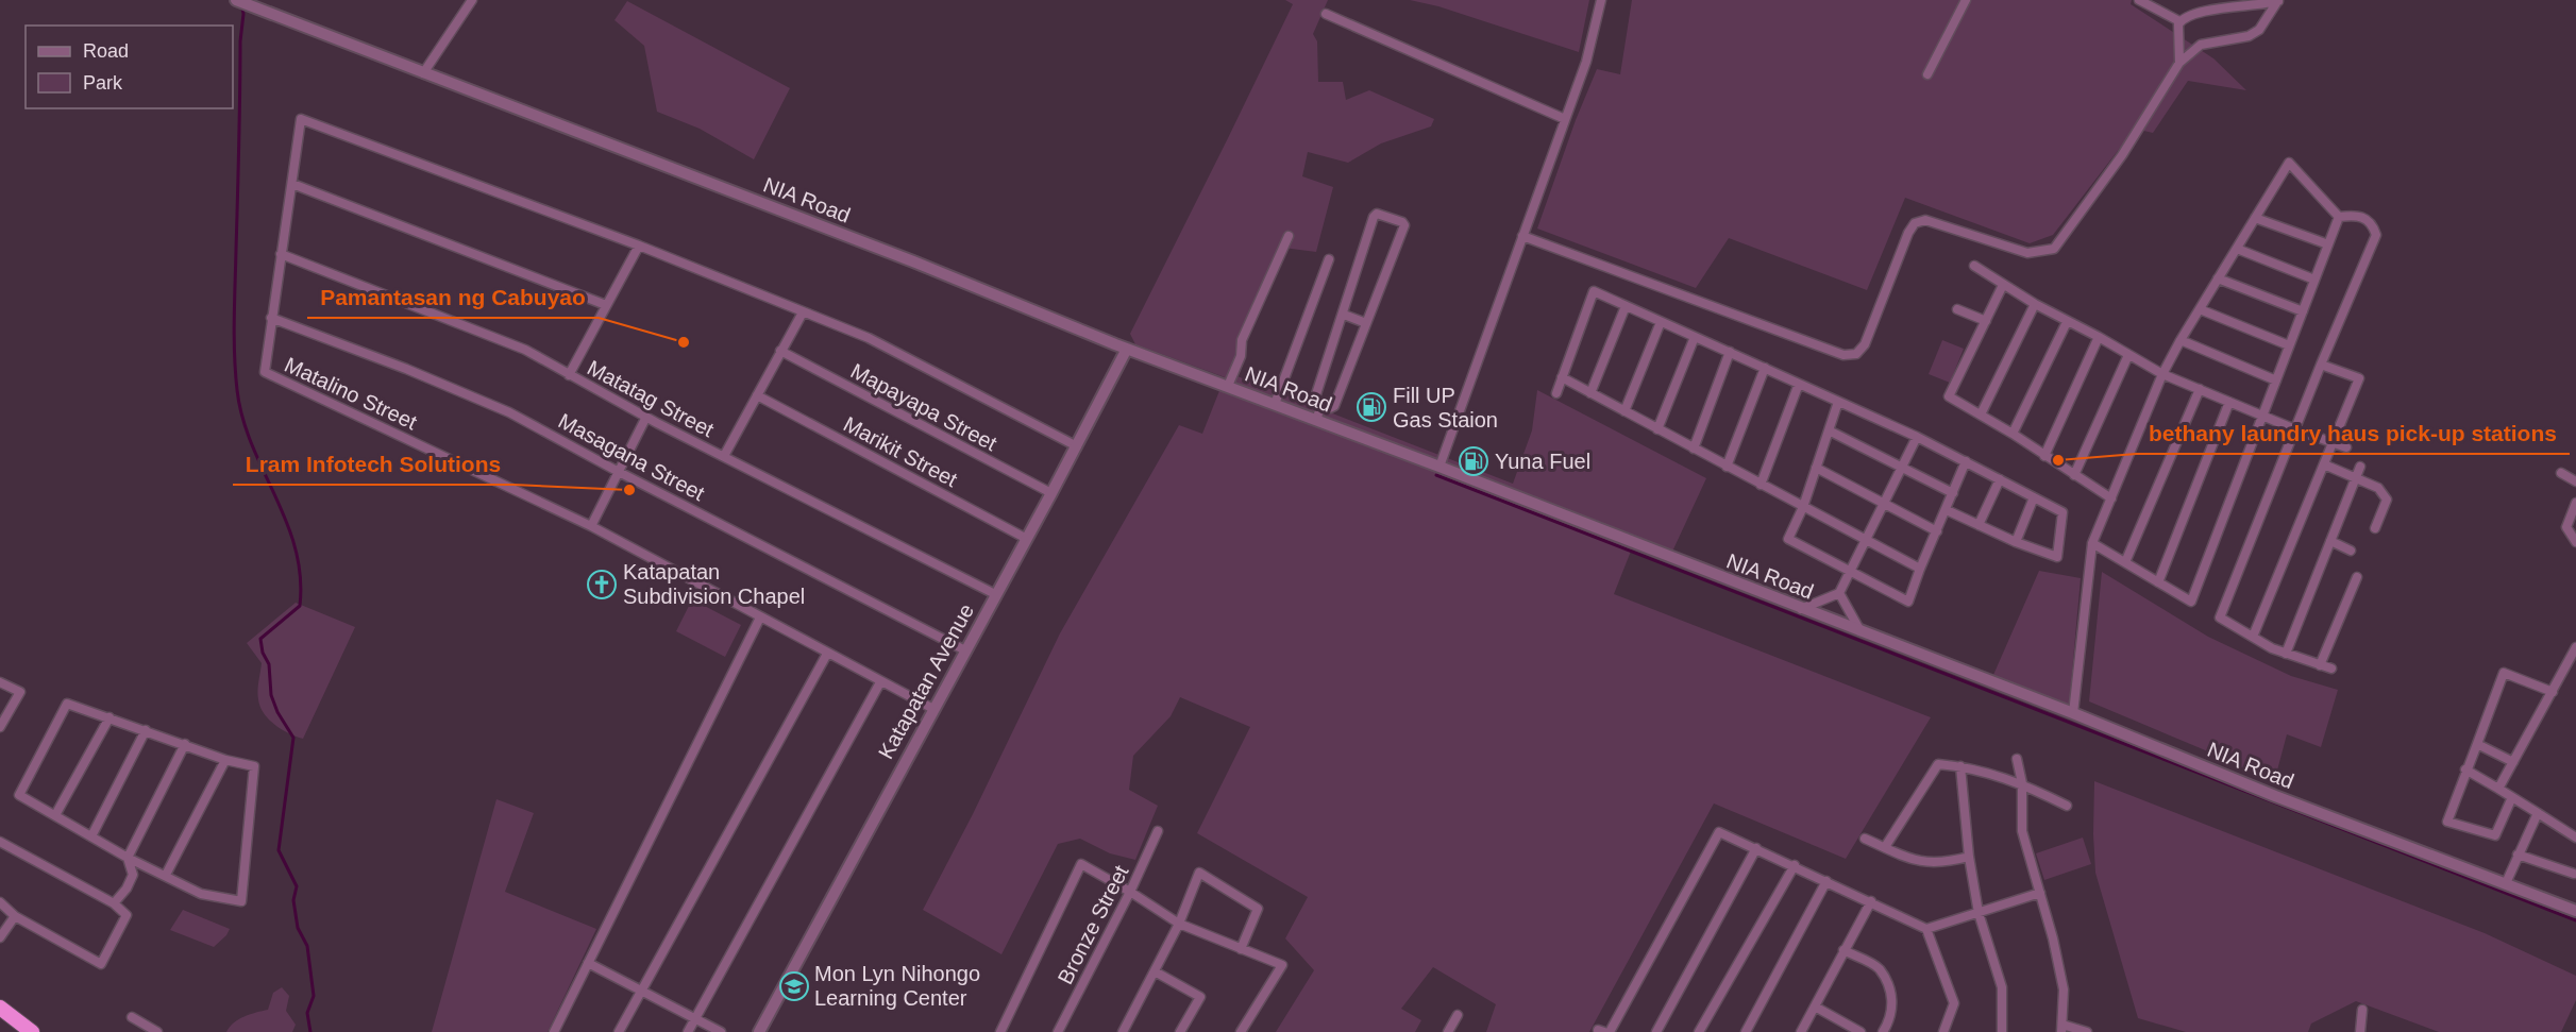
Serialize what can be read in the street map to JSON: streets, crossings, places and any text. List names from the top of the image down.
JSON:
{
  "streets": {
    "street": [
      "NIA Road",
      "Matalino Street",
      "Matatag Street",
      "Mapayapa Street",
      "Marikit Street",
      "Masagana Street",
      "Katapatan Avenue",
      "Bronze Street"
    ]
  },
  "crossings": [
    ["NIA Road", "Katapatan Avenue"],
    ["Matalino Street", "Masagana Street"],
    ["Matalino Street", "Katapatan Avenue"],
    ["Matatag Street", "Katapatan Avenue"],
    ["Mapayapa Street", "Katapatan Avenue"],
    ["Marikit Street", "Katapatan Avenue"],
    ["Masagana Street", "Katapatan Avenue"]
  ],
  "places": {
    "other": ["Pamantasan ng Cabuyao", "bethany laundry haus pick-up stations", "Lram Infotech Solutions"],
    "fuel station": ["Fill UP Gas Staion", "Yuna Fuel"],
    "church": ["Katapatan Subdivision Chapel"],
    "school or university": ["Mon Lyn Nihongo Learning Center"]
  },
  "legend": ["Road", "Park"]
}
